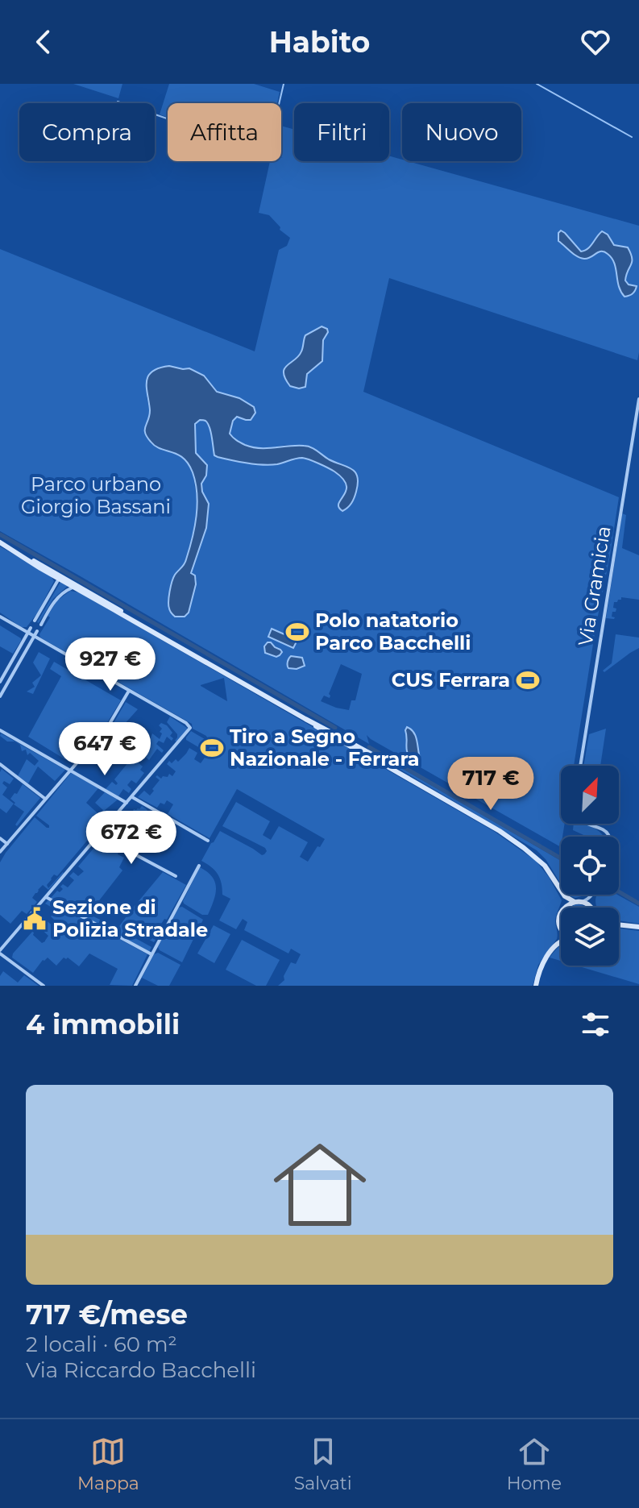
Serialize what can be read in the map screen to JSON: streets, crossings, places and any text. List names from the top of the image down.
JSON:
{
  "streets": {
    "street": ["Via Gramicia"]
  },
  "parks": ["Parco urbano Giorgio Bassani"],
  "places": {
    "sports": ["Polo natatorio Parco Bacchelli", "CUS Ferrara", "Tiro a Segno Nazionale - Ferrara"],
    "public building": ["Sezione di Polizia Stradale"]
  },
  "north": "top right",
  "page": {
    "header": "Habito",
    "chip": [
      "Compra",
      "Affitta",
      "Filtri",
      "Nuovo"
    ],
    "price": [
      "927 €",
      "647 €",
      "717 €",
      "672 €"
    ],
    "heading": "4 immobili",
    "list": [
      {
        "name": "717 €/mese",
        "note": "2 locali · 60 m² · Via Riccardo Bacchelli"
      }
    ],
    "tabs": ["Mappa", "Salvati", "Home"]
  }
}
